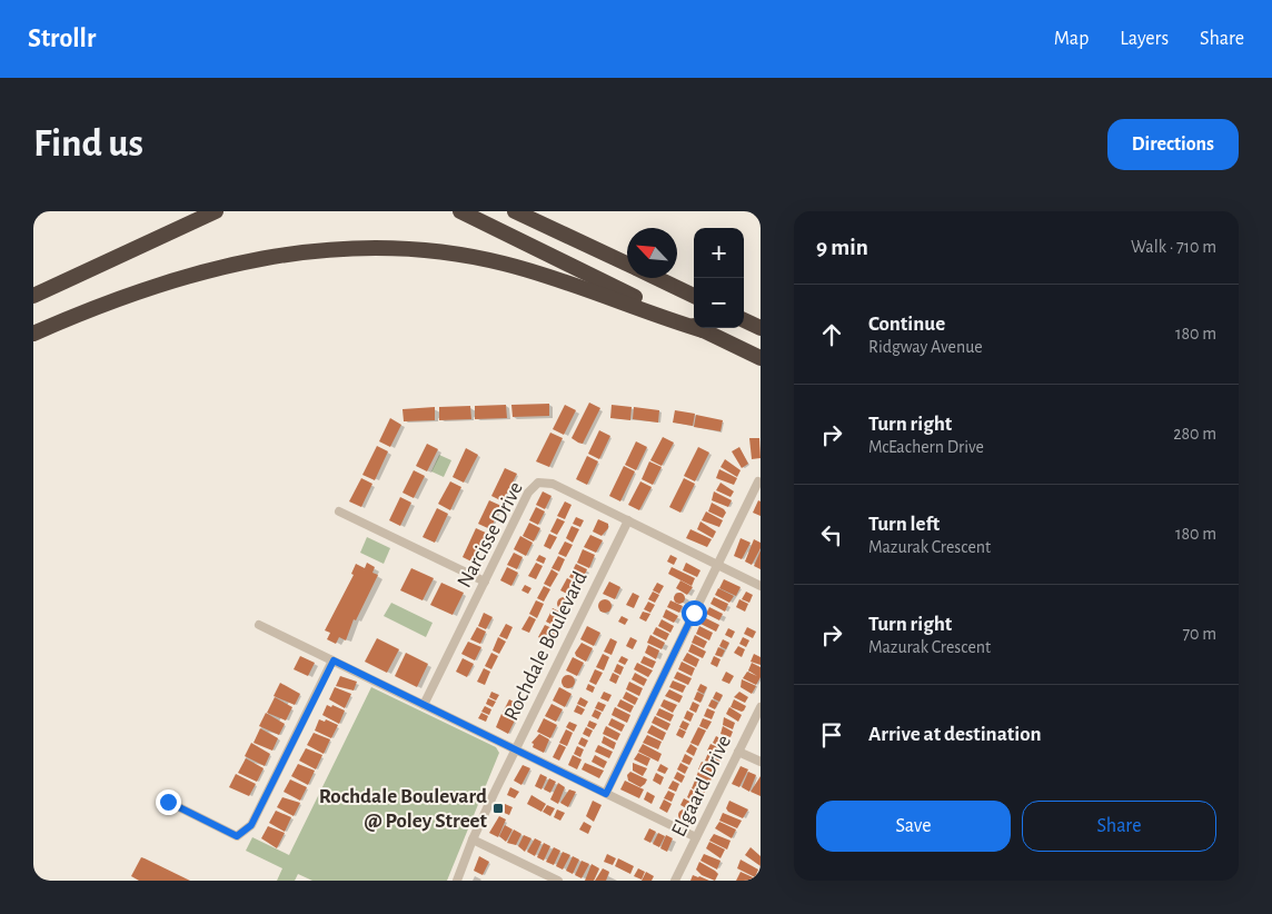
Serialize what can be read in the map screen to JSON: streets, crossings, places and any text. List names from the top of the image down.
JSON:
{
  "streets": {
    "street": ["Narcisse Drive", "Rochdale Boulevard", "Elgaard Drive"]
  },
  "crossings": [
    ["Narcisse Drive", "Rochdale Boulevard"]
  ],
  "places": {
    "transit": ["Rochdale Boulevard @ Poley Street"]
  },
  "north": "top left",
  "page": {
    "header": "Strollr",
    "nav": ["Map", "Layers", "Share"],
    "buttons": [
      "Directions",
      ["Save", "Share"]
    ],
    "title": "Find us",
    "heading": ["9 min", "Walk · 710 m"],
    "map_buttons": ["+", "−"],
    "list": [
      ["Continue", "Ridgway Avenue", "180 m"],
      ["Turn right", "McEachern Drive", "280 m"],
      ["Turn left", "Mazurak Crescent", "180 m"],
      ["Turn right", "Mazurak Crescent", "70 m"],
      "Arrive at destination"
    ]
  }
}
